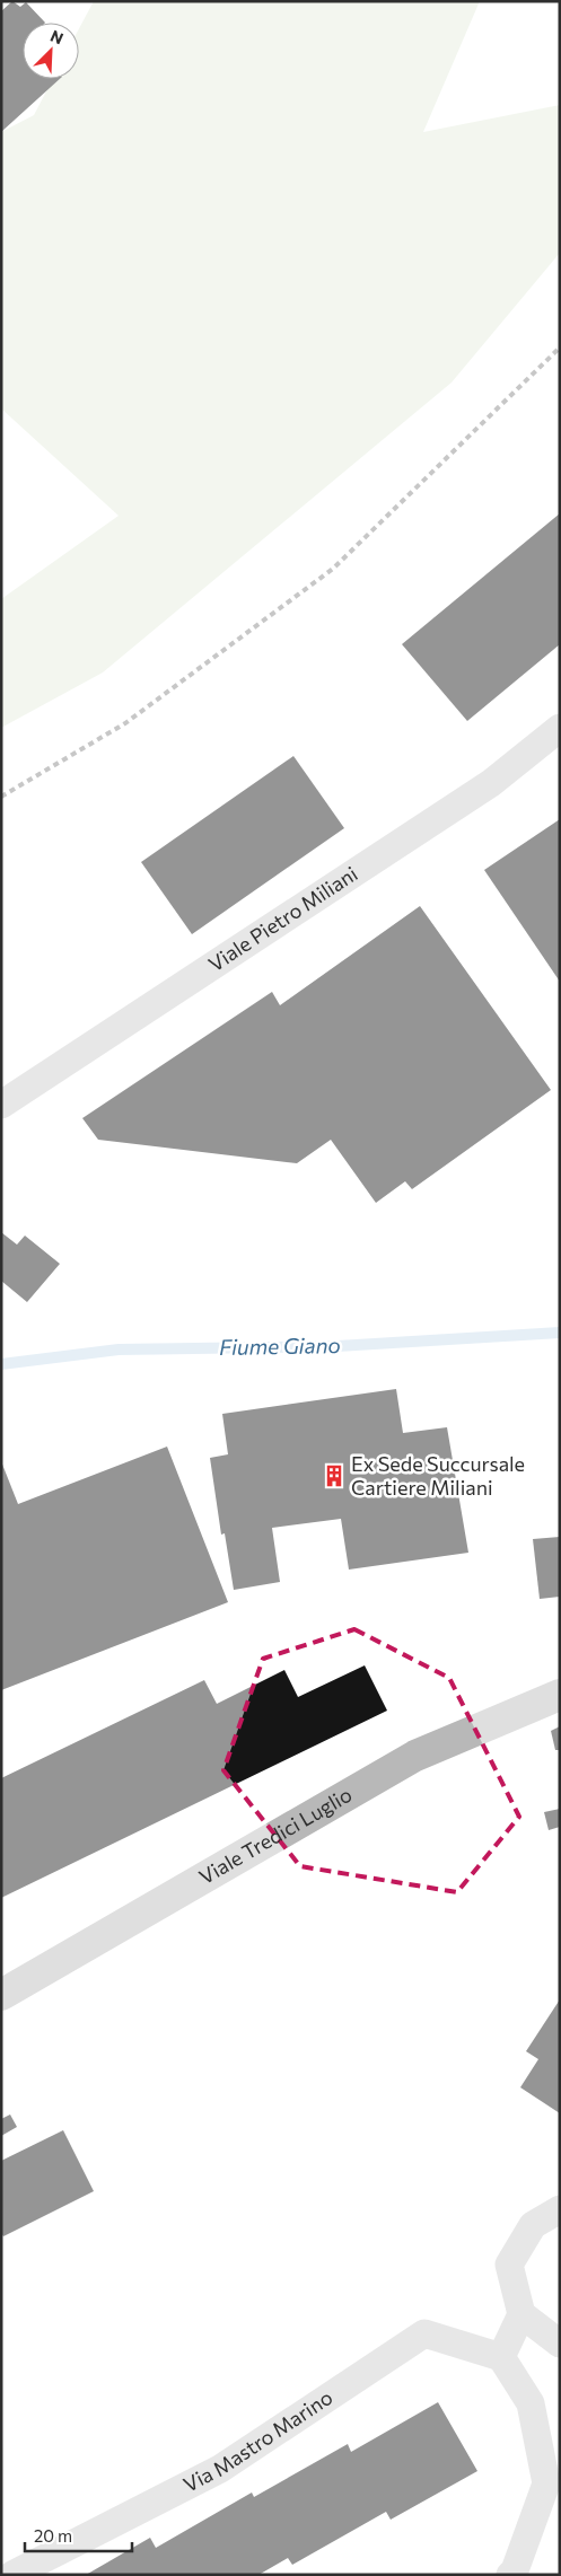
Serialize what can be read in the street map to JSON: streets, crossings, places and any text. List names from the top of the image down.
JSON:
{
  "streets": {
    "main road": ["Viale Tredici Luglio"],
    "street": ["Viale Pietro Miliani", "Via Mastro Marino"]
  },
  "water": ["Fiume Giano"],
  "places": {
    "building": ["Ex Sede Succursale Cartiere Miliani"]
  },
  "scale_bar": "20 m",
  "north": "top right"
}
